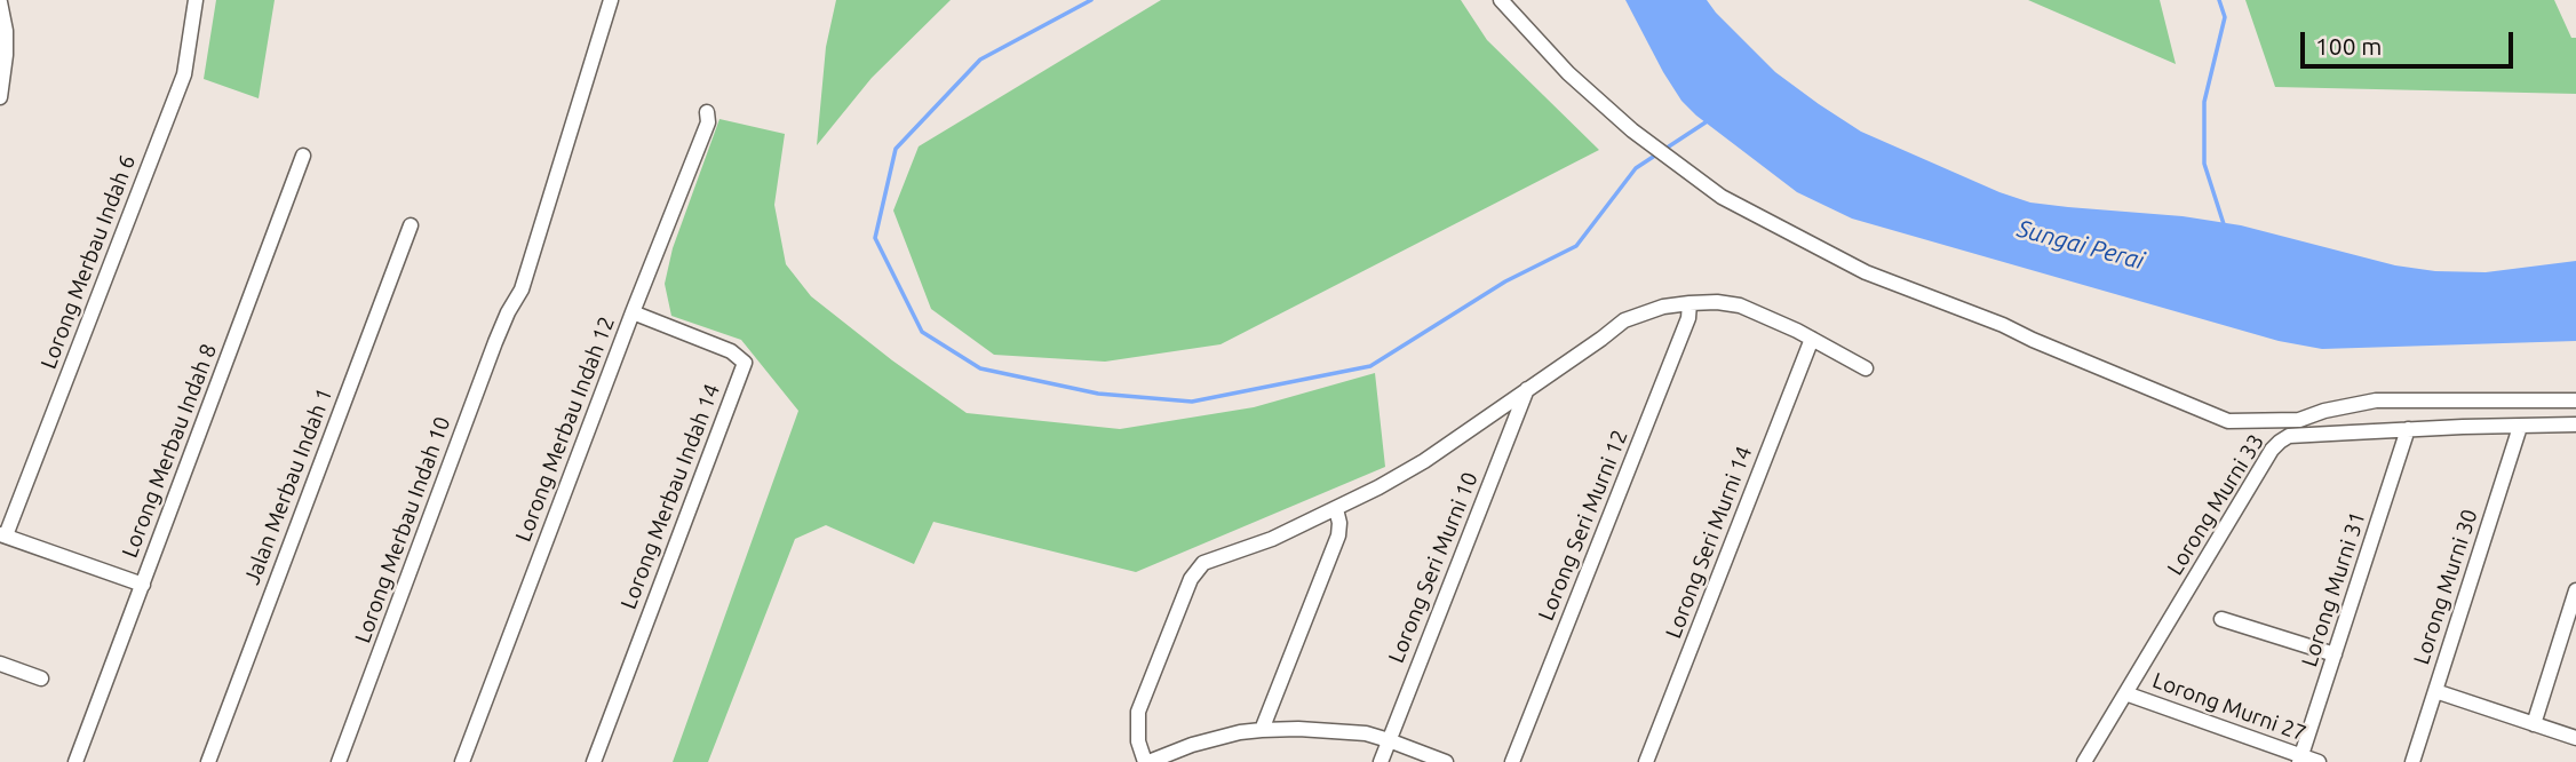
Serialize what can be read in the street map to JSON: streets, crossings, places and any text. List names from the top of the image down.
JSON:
{
  "streets": {
    "street": [
      "Lorong Merbau Indah 6",
      "Lorong Merbau Indah 12",
      "Lorong Merbau Indah 8",
      "Jalan Merbau Indah 1",
      "Lorong Merbau Indah 14",
      "Lorong Murni 33",
      "Lorong Seri Murni 12",
      "Lorong Merbau Indah 10",
      "Lorong Seri Murni 14",
      "Lorong Seri Murni 10",
      "Lorong Murni 30",
      "Lorong Murni 31",
      "Lorong Murni 27"
    ]
  },
  "crossings": [
    ["Lorong Merbau Indah 12", "Lorong Merbau Indah 14"],
    ["Lorong Murni 33", "Lorong Murni 30"],
    ["Lorong Murni 33", "Lorong Murni 31"],
    ["Lorong Murni 33", "Lorong Murni 27"],
    ["Lorong Murni 31", "Lorong Murni 27"]
  ],
  "water": ["Sungai Perai"],
  "scale_bar": "100 m"
}
